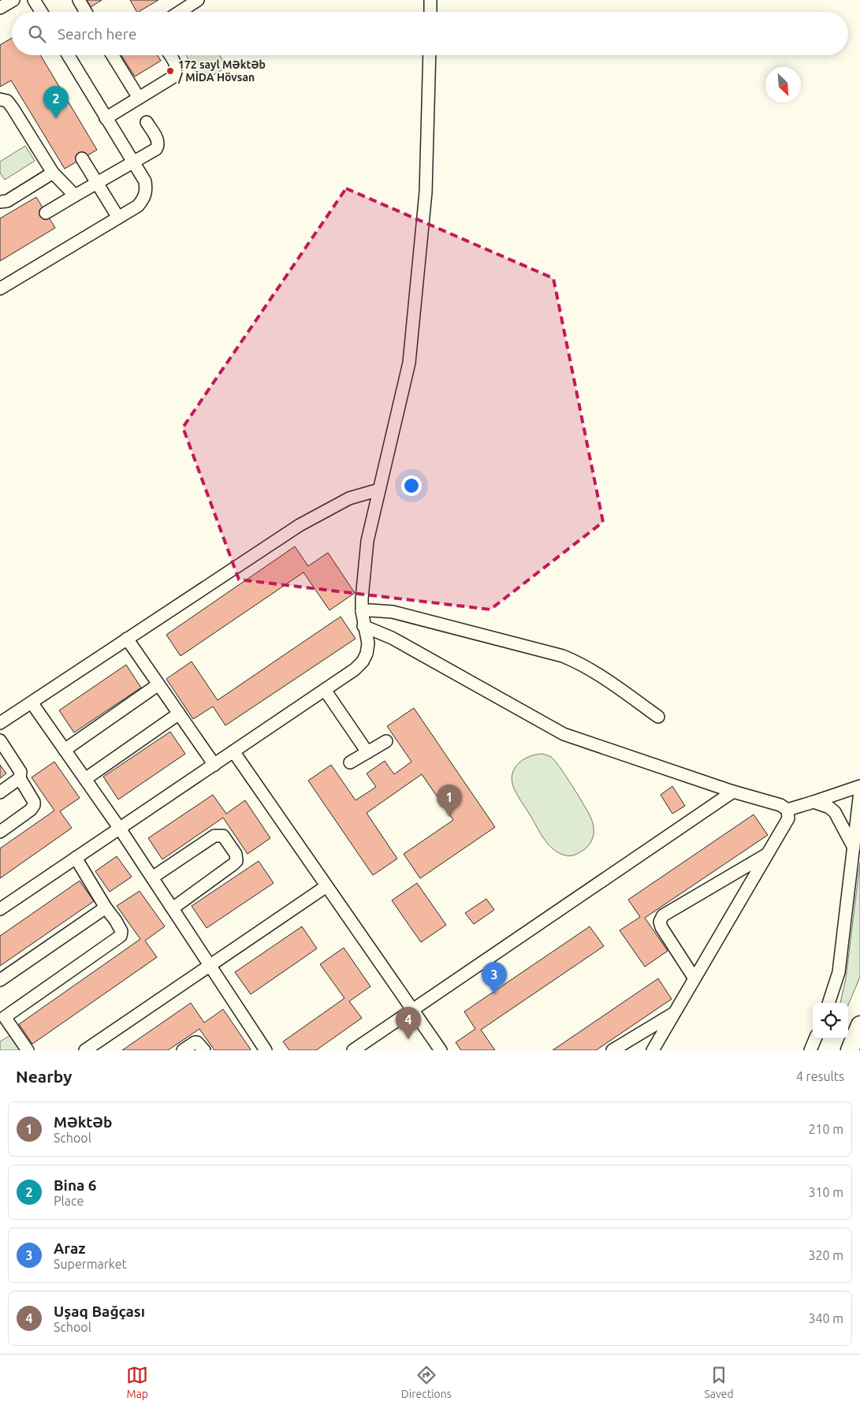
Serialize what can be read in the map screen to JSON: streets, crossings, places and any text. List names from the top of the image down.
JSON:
{
  "places": ["172 sayl Məktəb / MİDA Hövsan"],
  "north": "bottom right",
  "page": {
    "search": "Search here",
    "pins": [
      "2",
      "1",
      "3",
      "4"
    ],
    "heading": ["Nearby", "4 results"],
    "list": [
      {
        "mark": "1",
        "name": "Məktəb",
        "note": "School",
        "value": "210 m"
      },
      {
        "mark": "2",
        "name": "Bina 6",
        "note": "Place",
        "value": "310 m"
      },
      {
        "mark": "3",
        "name": "Araz",
        "note": "Supermarket",
        "value": "320 m"
      },
      {
        "mark": "4",
        "name": "Uşaq Bağçası",
        "note": "School",
        "value": "340 m"
      }
    ],
    "nav": ["Map", "Directions", "Saved"]
  }
}
